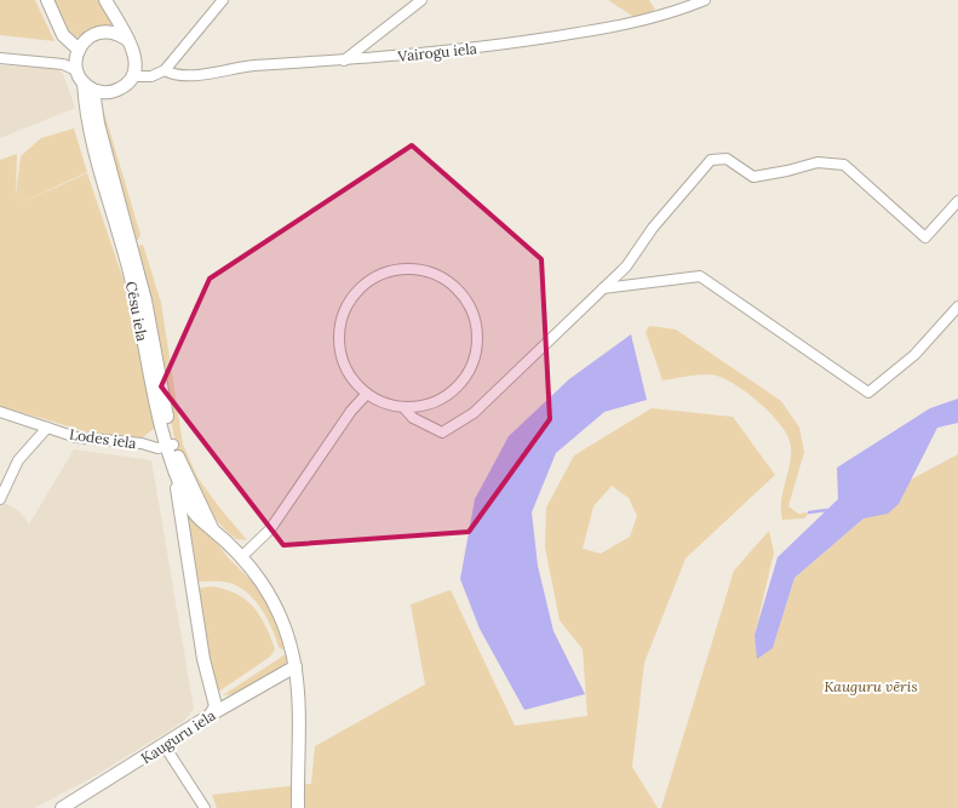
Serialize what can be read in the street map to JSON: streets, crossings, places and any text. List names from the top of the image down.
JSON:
{
  "streets": {
    "main road": ["Cēsu iela", "Kauguru iela"],
    "street": ["Vairogu iela", "Lodes iela"]
  },
  "crossings": [
    ["Vairogu iela", "Cēsu iela"],
    ["Cēsu iela", "Lodes iela"],
    ["Cēsu iela", "Kauguru iela"]
  ],
  "parks": ["Kauguru vēris"]
}
